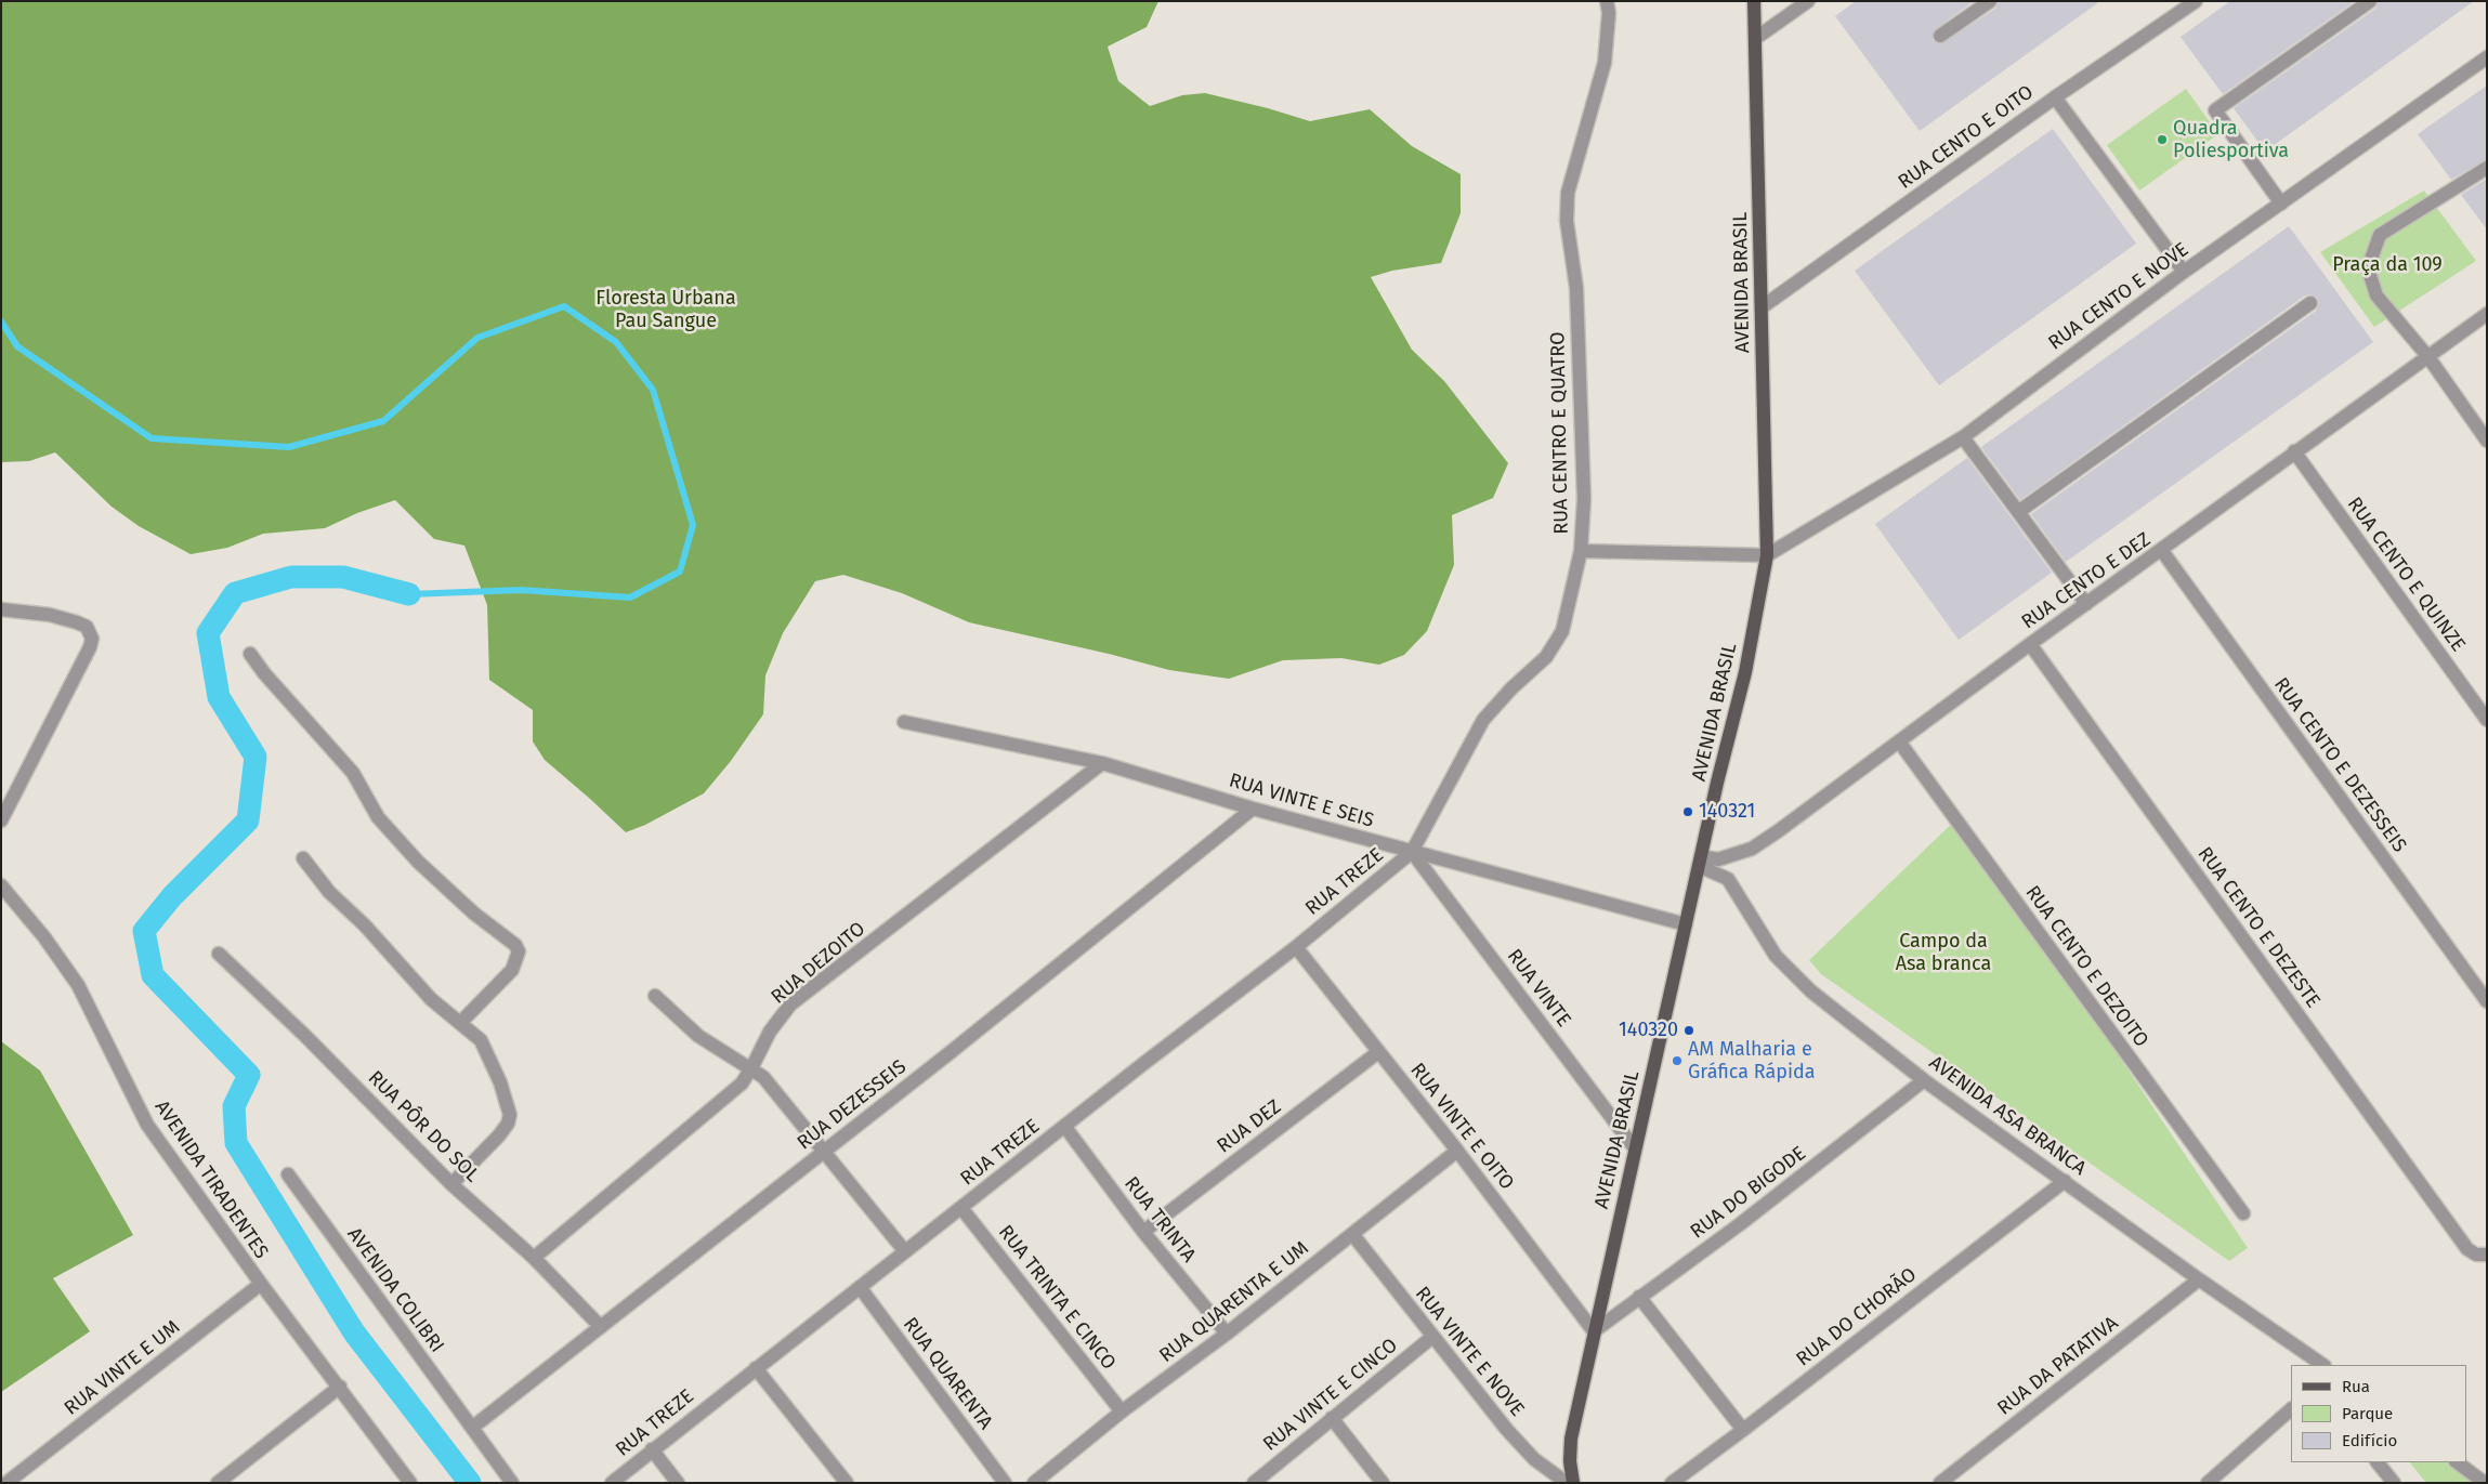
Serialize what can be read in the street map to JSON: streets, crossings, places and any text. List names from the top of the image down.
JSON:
{
  "streets": {
    "main road": ["AVENIDA BRASIL"],
    "street": [
      "RUA CENTO E OITO",
      "RUA CENTO E NOVE",
      "RUA CENTRO E QUATRO",
      "RUA CENTO E QUINZE",
      "RUA CENTO E DEZ",
      "RUA CENTO E DEZESSEIS",
      "RUA VINTE E SEIS",
      "RUA TREZE",
      "RUA CENTO E DEZESTE",
      "RUA DEZOITO",
      "RUA CENTO E DEZOITO",
      "RUA VINTE",
      "RUA DEZESSEIS",
      "AVENIDA ASA BRANCA",
      "RUA PÔR DO SOL",
      "RUA DEZ",
      "RUA VINTE E OITO",
      "AVENIDA TIRADENTES",
      "RUA DO BIGODE",
      "RUA TRINTA",
      "AVENIDA COLIBRI",
      "RUA TRINTA E CINCO",
      "RUA QUARENTA E UM",
      "RUA DO CHORÃO",
      "RUA VINTE E NOVE",
      "RUA DA PATATIVA",
      "RUA VINTE E UM",
      "RUA QUARENTA",
      "RUA VINTE E CINCO"
    ]
  },
  "crossings": [
    ["RUA CENTO E OITO", "AVENIDA BRASIL"],
    ["AVENIDA BRASIL", "RUA CENTO E NOVE"],
    ["AVENIDA BRASIL", "RUA CENTO E DEZ"],
    ["AVENIDA BRASIL", "RUA VINTE E SEIS"],
    ["AVENIDA BRASIL", "RUA VINTE"],
    ["AVENIDA BRASIL", "AVENIDA ASA BRANCA"],
    ["AVENIDA BRASIL", "RUA VINTE E OITO"],
    ["AVENIDA BRASIL", "RUA DO BIGODE"],
    ["RUA CENTRO E QUATRO", "RUA VINTE E SEIS"],
    ["RUA CENTRO E QUATRO", "RUA TREZE"],
    ["RUA CENTRO E QUATRO", "RUA VINTE"],
    ["RUA CENTO E QUINZE", "RUA CENTO E DEZ"],
    ["RUA CENTO E DEZ", "RUA CENTO E DEZESSEIS"],
    ["RUA CENTO E DEZ", "RUA CENTO E DEZESTE"],
    ["RUA CENTO E DEZ", "RUA CENTO E DEZOITO"],
    ["RUA CENTO E DEZ", "AVENIDA ASA BRANCA"],
    ["RUA VINTE E SEIS", "RUA TREZE"],
    ["RUA VINTE E SEIS", "RUA DEZOITO"],
    ["RUA VINTE E SEIS", "RUA VINTE"],
    ["RUA VINTE E SEIS", "RUA DEZESSEIS"],
    ["RUA TREZE", "RUA VINTE"],
    ["RUA TREZE", "RUA VINTE E OITO"],
    ["RUA TREZE", "RUA TRINTA"],
    ["RUA TREZE", "RUA TRINTA E CINCO"],
    ["RUA TREZE", "RUA QUARENTA"],
    ["RUA DEZOITO", "RUA PÔR DO SOL"],
    ["RUA DEZESSEIS", "RUA PÔR DO SOL"],
    ["RUA DEZESSEIS", "AVENIDA COLIBRI"],
    ["AVENIDA ASA BRANCA", "RUA DO BIGODE"],
    ["AVENIDA ASA BRANCA", "RUA DO CHORÃO"],
    ["AVENIDA ASA BRANCA", "RUA DA PATATIVA"],
    ["RUA DEZ", "RUA VINTE E OITO"],
    ["RUA DEZ", "RUA TRINTA"],
    ["RUA VINTE E OITO", "RUA DO BIGODE"],
    ["RUA VINTE E OITO", "RUA QUARENTA E UM"],
    ["AVENIDA TIRADENTES", "RUA VINTE E UM"],
    ["RUA TRINTA", "RUA QUARENTA E UM"],
    ["RUA TRINTA E CINCO", "RUA QUARENTA E UM"],
    ["RUA QUARENTA E UM", "RUA VINTE E NOVE"],
    ["RUA VINTE E NOVE", "RUA VINTE E CINCO"]
  ],
  "parks": ["Praça da 109", "Floresta Urbana Pau Sangue", "Campo da Asa branca"],
  "places": [
    "Quadra Poliesportiva",
    "140321",
    "140320",
    "AM Malharia e Gráfica Rápida"
  ],
  "legend": ["Rua", "Parque", "Edifício"]
}
